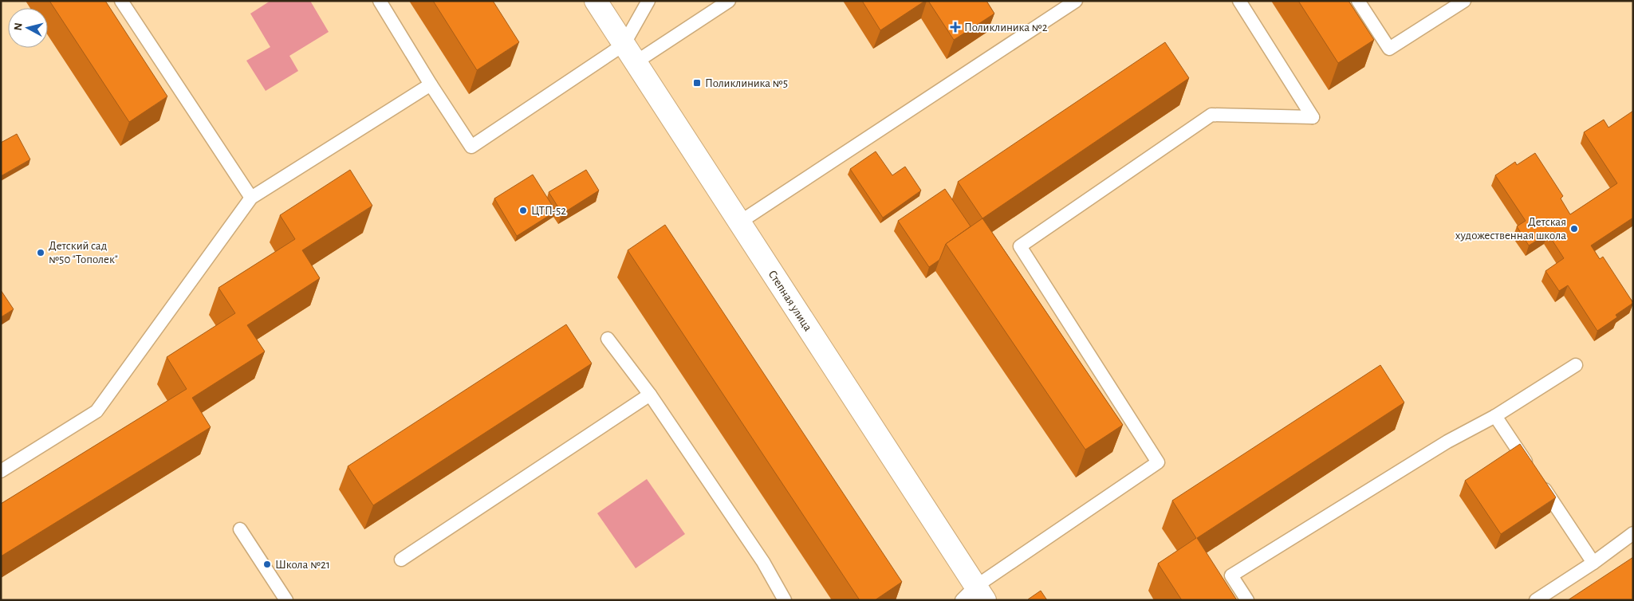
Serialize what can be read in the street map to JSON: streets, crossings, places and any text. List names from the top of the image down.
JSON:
{
  "streets": {
    "street": ["Степная улица"]
  },
  "places": {
    "health": ["Поликлиника №2"],
    "transit": ["Поликлиника №5"],
    "other": [
      "ЦТП-52",
      "Детская художественная школа",
      "Детский сад №50 \"Тополек\"",
      "Школа №21"
    ]
  },
  "north": "left"
}
